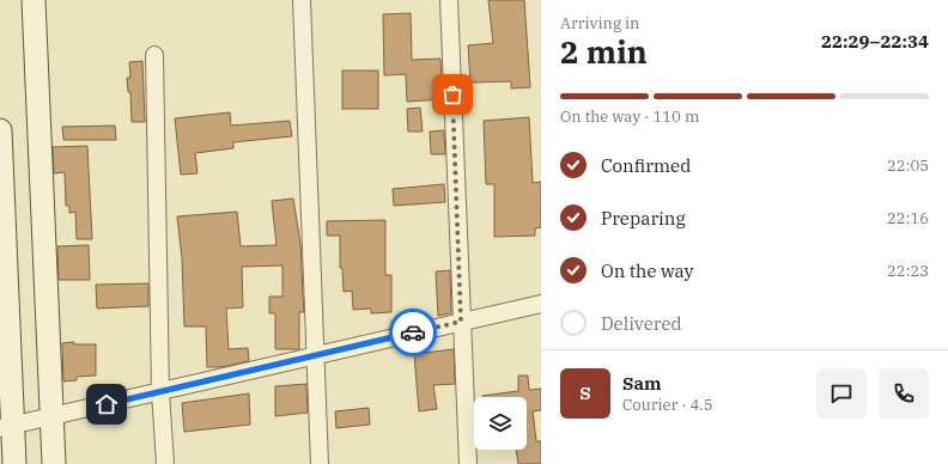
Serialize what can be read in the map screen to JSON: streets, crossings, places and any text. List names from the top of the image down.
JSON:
{
  "page": {
    "heading": ["2 min", "Arriving in", "22:29–22:34"],
    "panel": ["Sam", "Courier · 4.5"],
    "bar": "On the way · 110 m",
    "list": [
      ["Confirmed", "22:05"],
      ["Preparing", "22:16"],
      ["On the way", "22:23"],
      "Delivered"
    ],
    "round": "S"
  }
}
